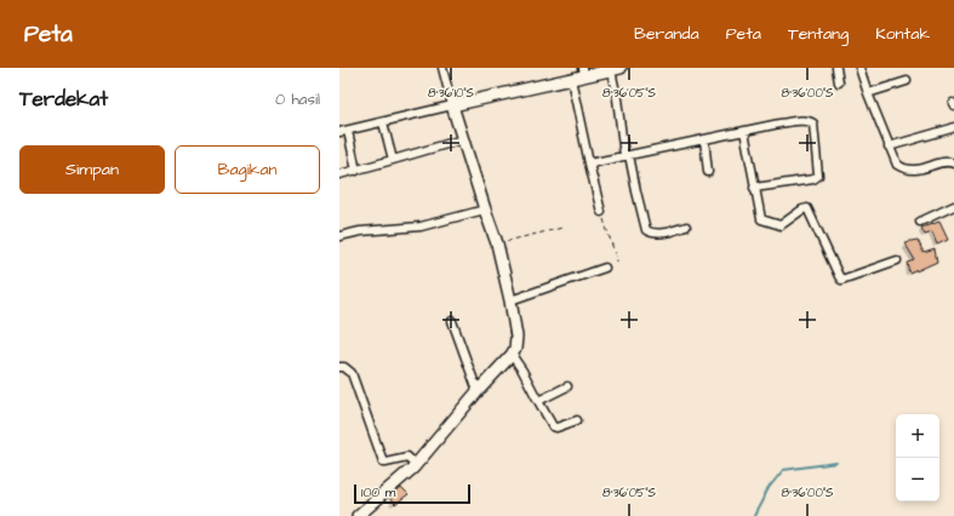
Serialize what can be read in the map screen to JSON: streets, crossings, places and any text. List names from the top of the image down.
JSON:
{
  "scale_bar": "100 m",
  "page": {
    "header": "Peta",
    "nav": [
      "Beranda",
      "Peta",
      "Tentang",
      "Kontak"
    ],
    "heading": ["Terdekat", "0 hasil"],
    "buttons": ["Simpan", "Bagikan"],
    "map_buttons": ["+", "−"],
    "scale": "100 m"
  },
  "coordinates": ["8°36'10\"S", "8°36'05\"S", "8°36'00\"S"]
}
